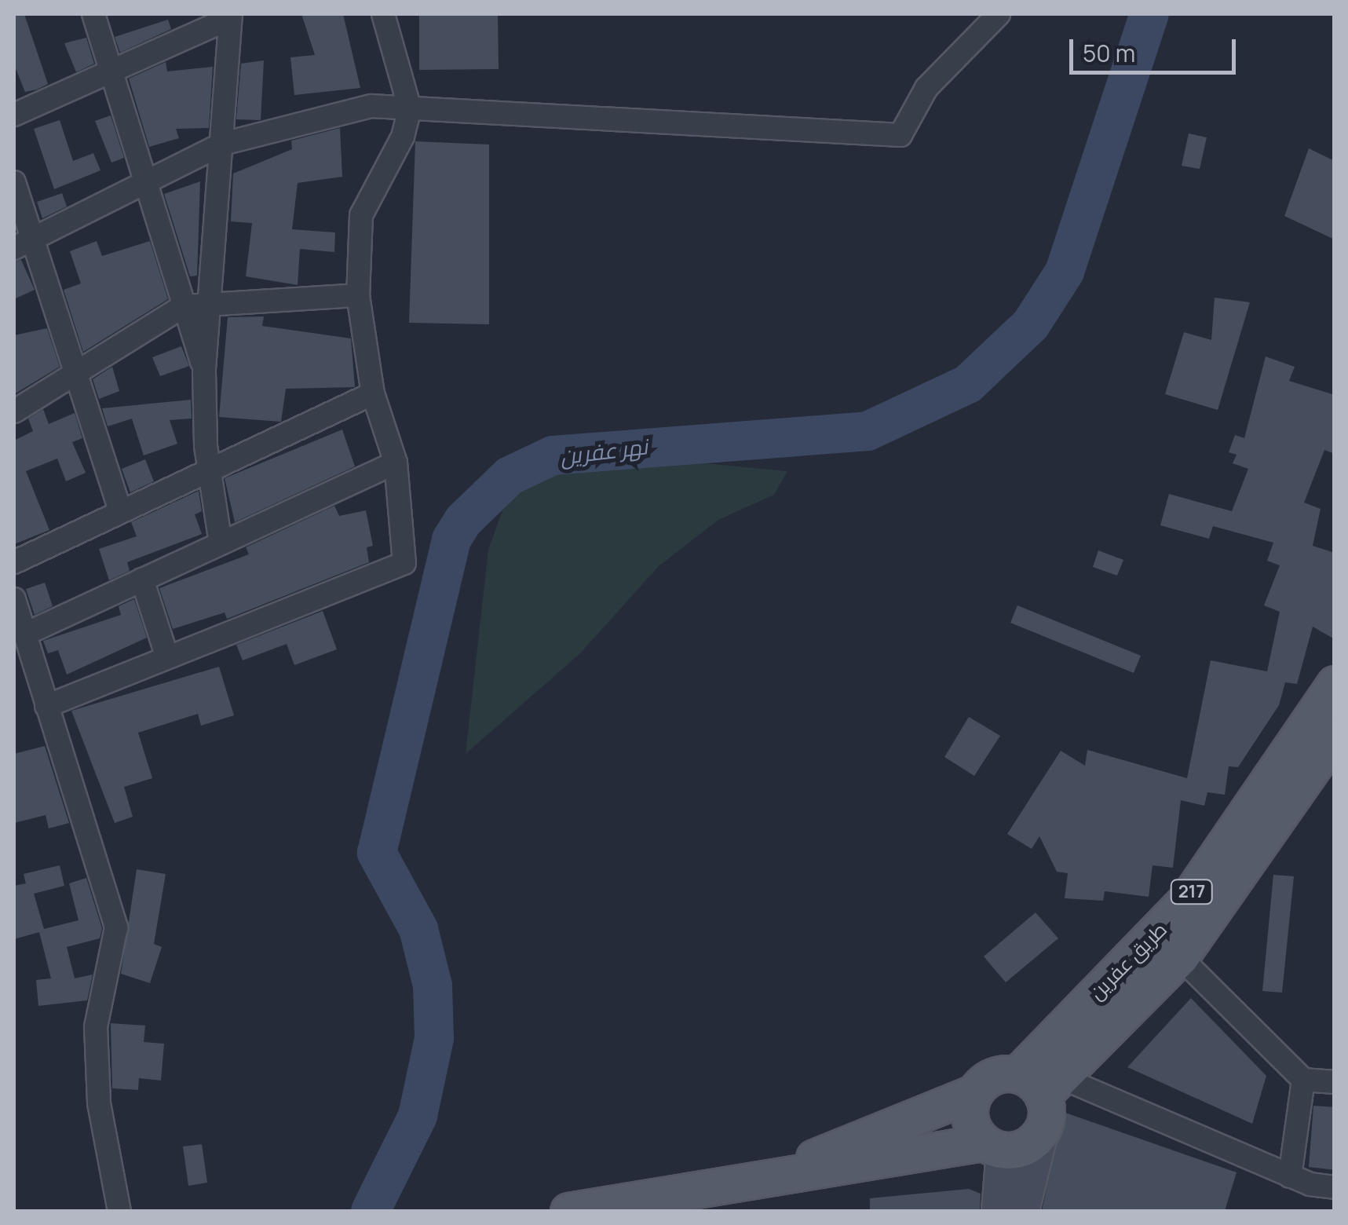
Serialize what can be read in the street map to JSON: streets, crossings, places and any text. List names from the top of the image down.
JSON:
{
  "streets": {
    "main road": ["217", "طريق عفرين"]
  },
  "crossings": [
    ["217", "طريق عفرين"]
  ],
  "water": ["نهر عفرين"],
  "scale_bar": "50 m"
}
